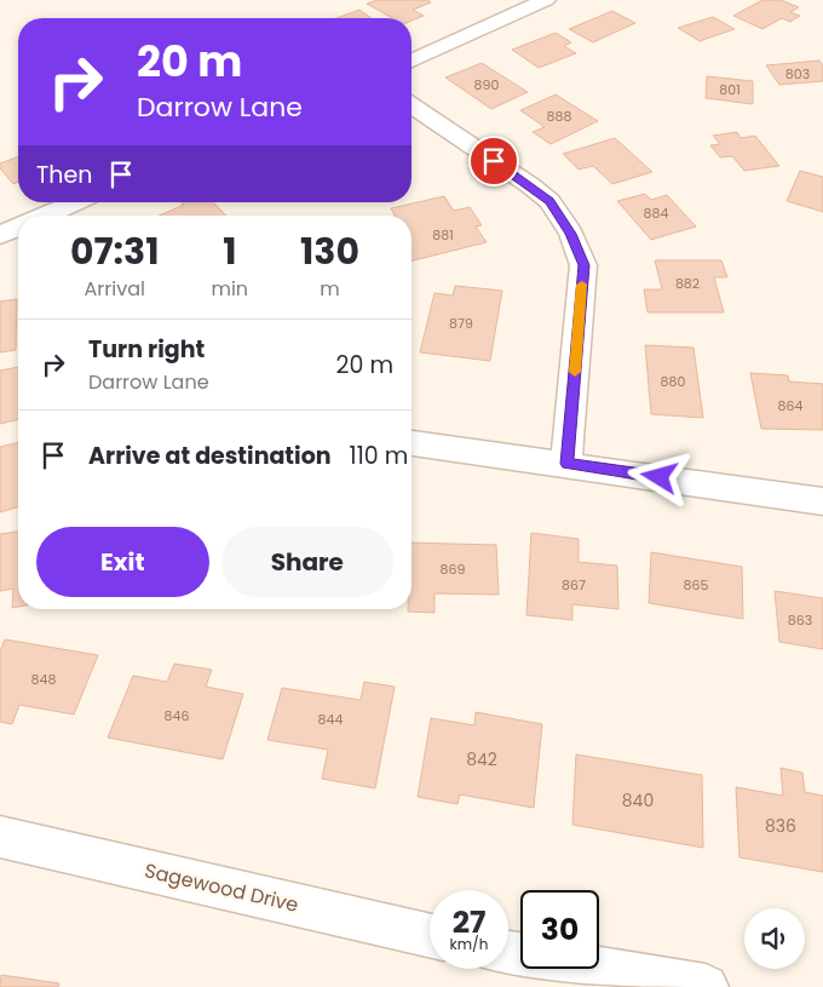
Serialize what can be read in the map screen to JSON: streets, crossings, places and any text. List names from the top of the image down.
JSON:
{
  "streets": {
    "street": ["Sagewood Drive"]
  },
  "house_numbers": [
    "803",
    "890",
    "801",
    "888",
    "884",
    "881",
    "882",
    "879",
    "880",
    "864",
    "869",
    "867",
    "865",
    "863",
    "848",
    "846",
    "844",
    "842",
    "840",
    "836"
  ],
  "page": {
    "turn": ["20 m", "Darrow Lane"],
    "then": "Then",
    "eta": [
      "07:31",
      "Arrival",
      "1",
      "min",
      "130",
      "m"
    ],
    "list": [
      {
        "name": "Turn right",
        "note": "Darrow Lane",
        "value": "20 m"
      },
      {
        "name": "Arrive at destination",
        "value": "110 m"
      }
    ],
    "buttons": ["Exit", "Share"],
    "speed": "27 km/h",
    "limit": "30"
  }
}
